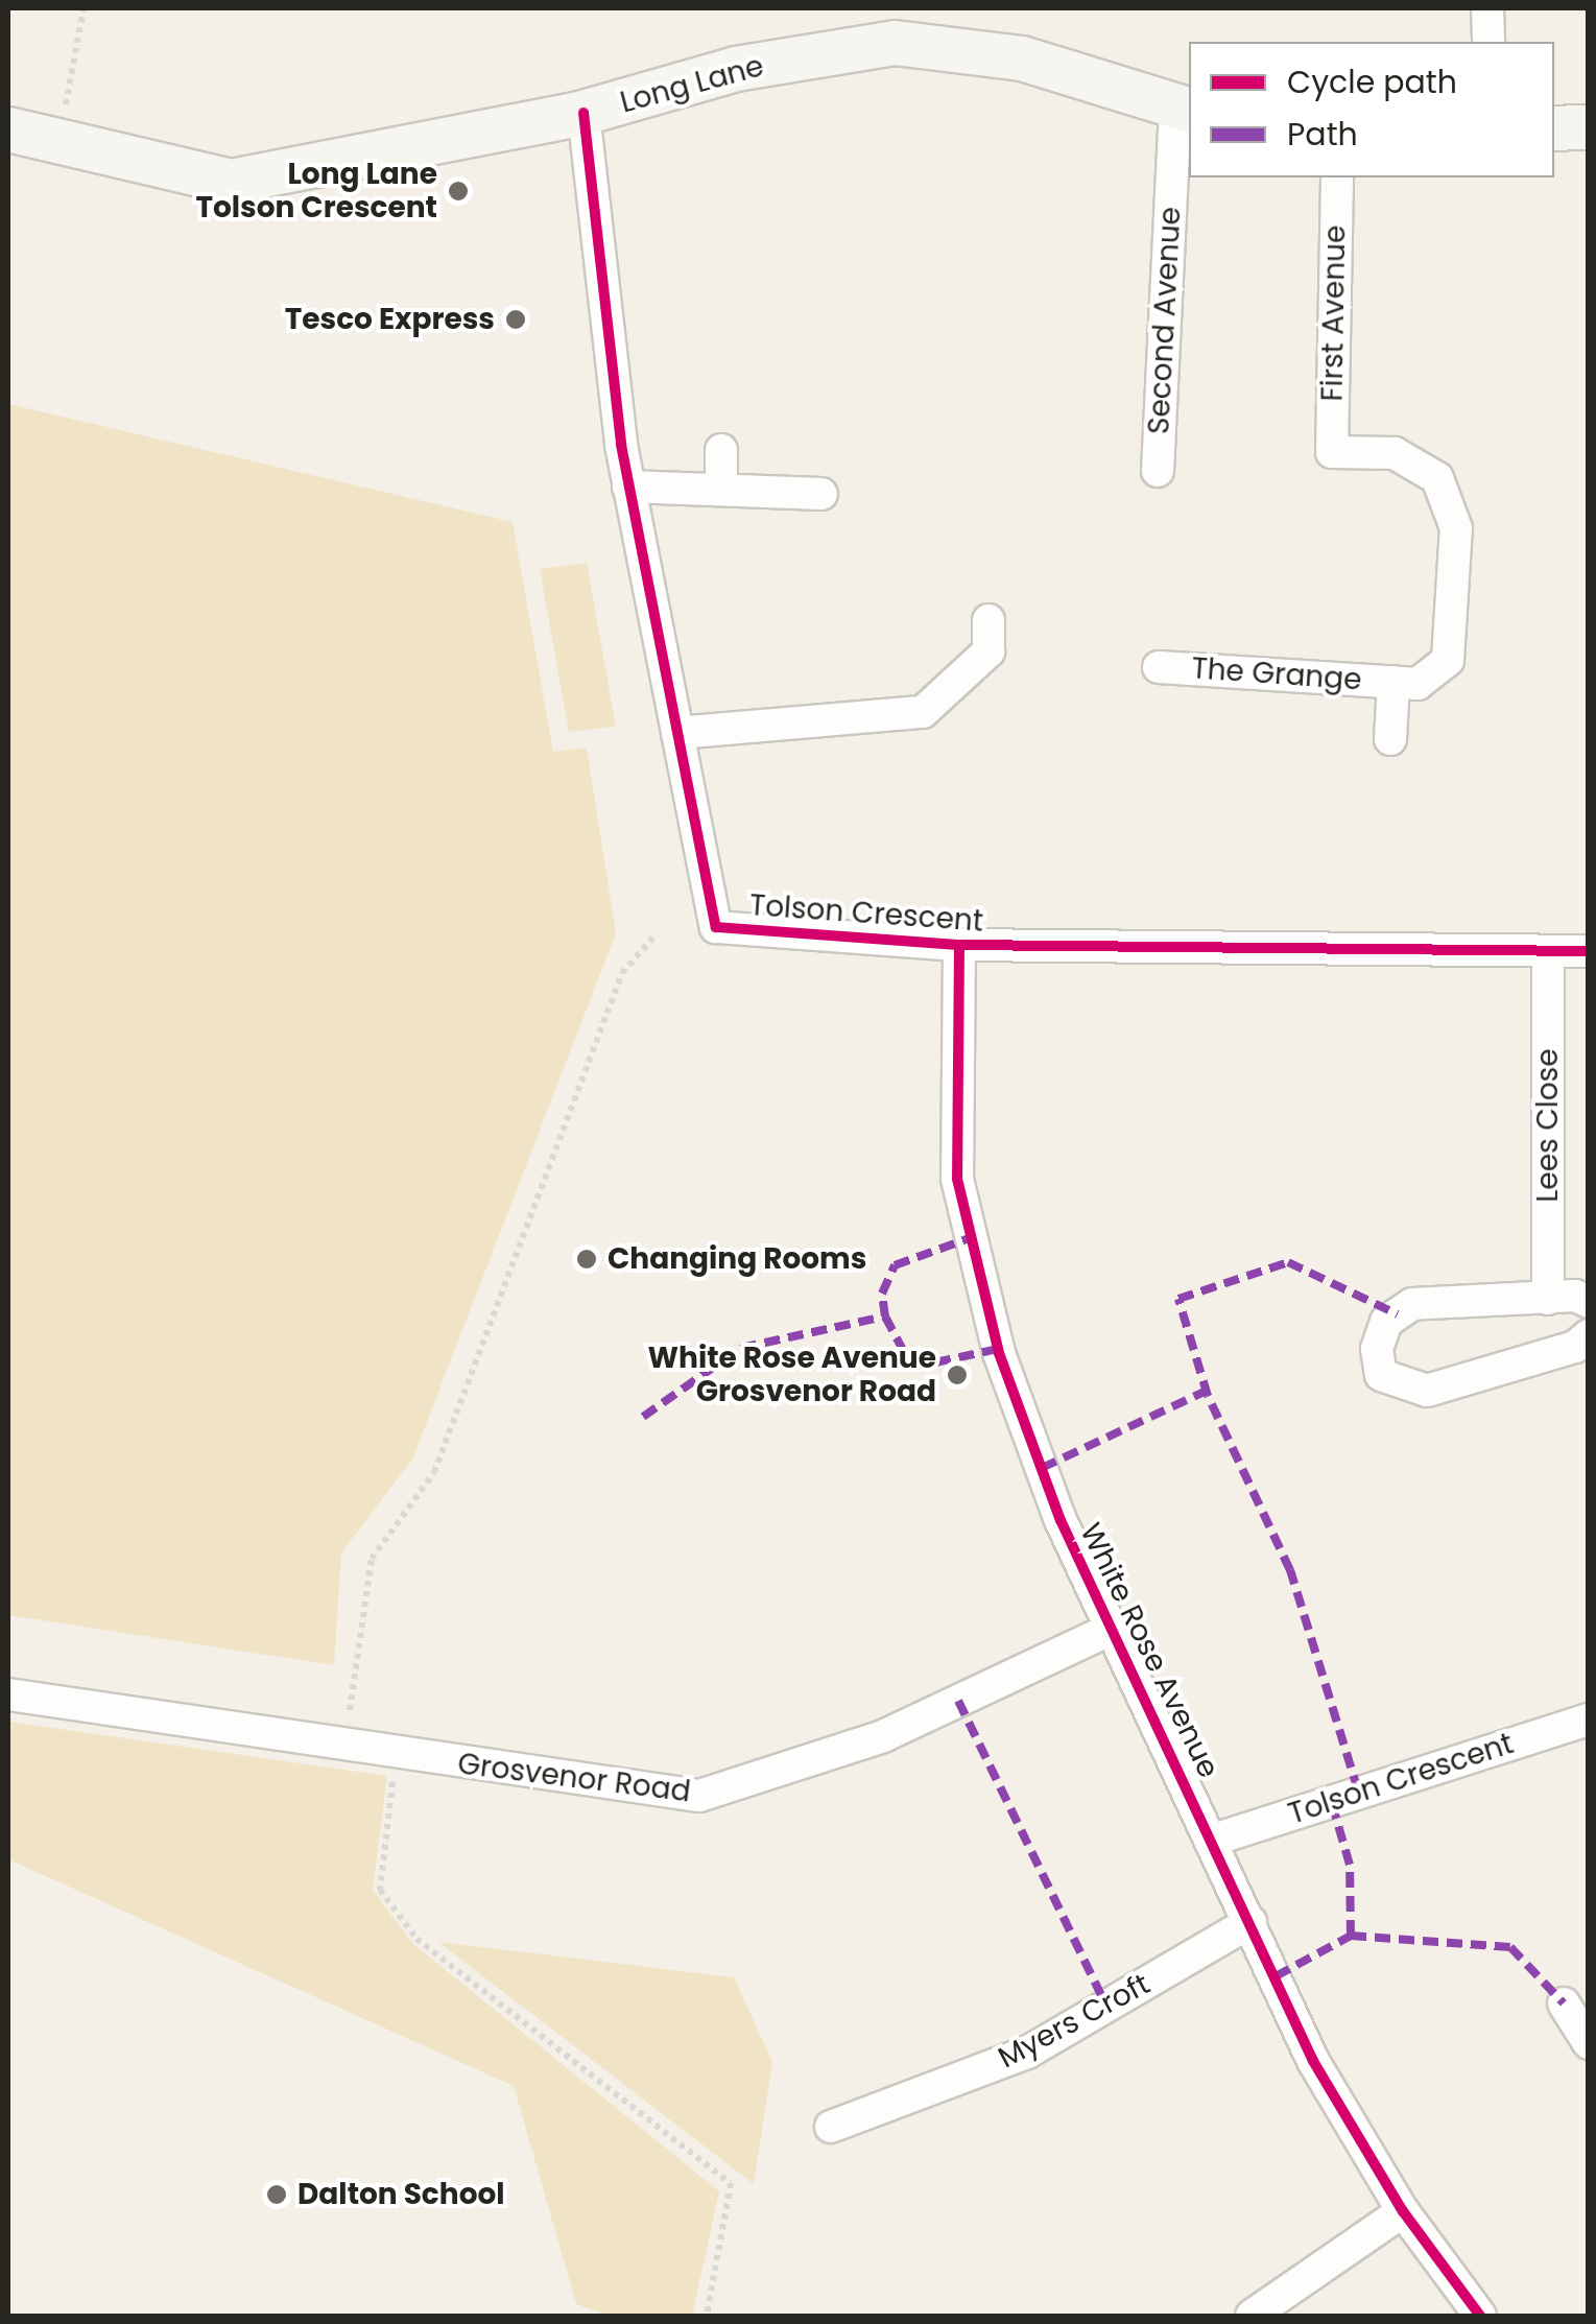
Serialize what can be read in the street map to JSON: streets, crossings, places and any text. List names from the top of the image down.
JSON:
{
  "streets": {
    "street": [
      "Long Lane",
      "First Avenue",
      "Second Avenue",
      "The Grange",
      "Tolson Crescent",
      "Lees Close",
      "White Rose Avenue",
      "Grosvenor Road",
      "Myers Croft"
    ]
  },
  "crossings": [
    ["Long Lane", "Second Avenue"],
    ["Long Lane", "Tolson Crescent"],
    ["First Avenue", "The Grange"],
    ["Tolson Crescent", "Lees Close"],
    ["Tolson Crescent", "White Rose Avenue"],
    ["White Rose Avenue", "Grosvenor Road"],
    ["White Rose Avenue", "Myers Croft"]
  ],
  "places": [
    "Long Lane Tolson Crescent",
    "Tesco Express",
    "Changing Rooms",
    "White Rose Avenue Grosvenor Road",
    "Dalton School"
  ],
  "legend": ["Cycle path", "Path"]
}
